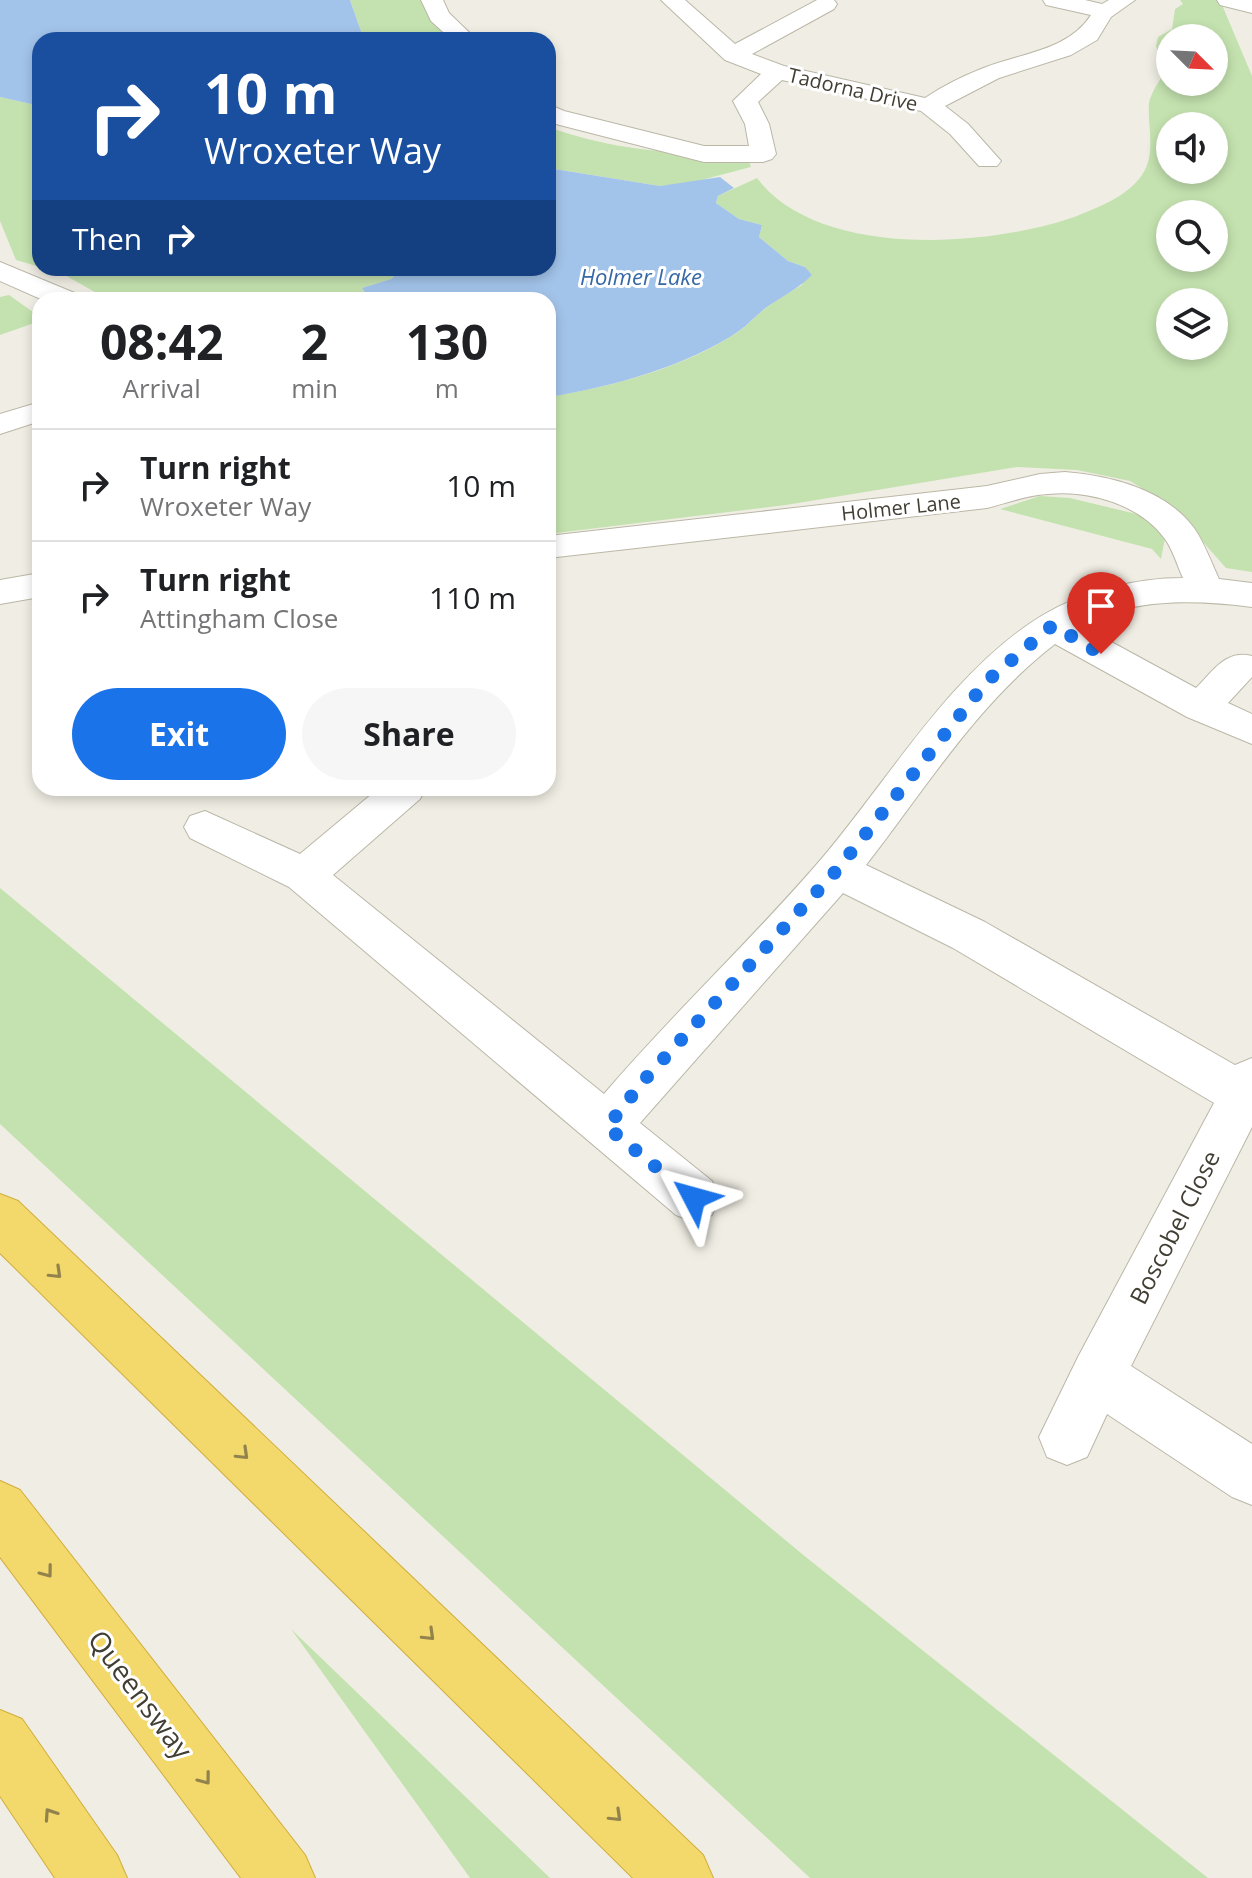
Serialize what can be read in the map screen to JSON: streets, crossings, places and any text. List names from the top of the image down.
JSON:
{
  "streets": {
    "highway": ["Queensway"],
    "street": ["Tadorna Drive", "Holmer Lane", "Boscobel Close"]
  },
  "water": ["Holmer Lake"],
  "north": "bottom right",
  "page": {
    "turn": ["10 m", "Wroxeter Way"],
    "then": "Then",
    "eta": [
      "08:42",
      "Arrival",
      "2",
      "min",
      "130",
      "m"
    ],
    "list": [
      {
        "name": "Turn right",
        "note": "Wroxeter Way",
        "value": "10 m"
      },
      {
        "name": "Turn right",
        "note": "Attingham Close",
        "value": "110 m"
      }
    ],
    "buttons": ["Exit", "Share"]
  }
}
